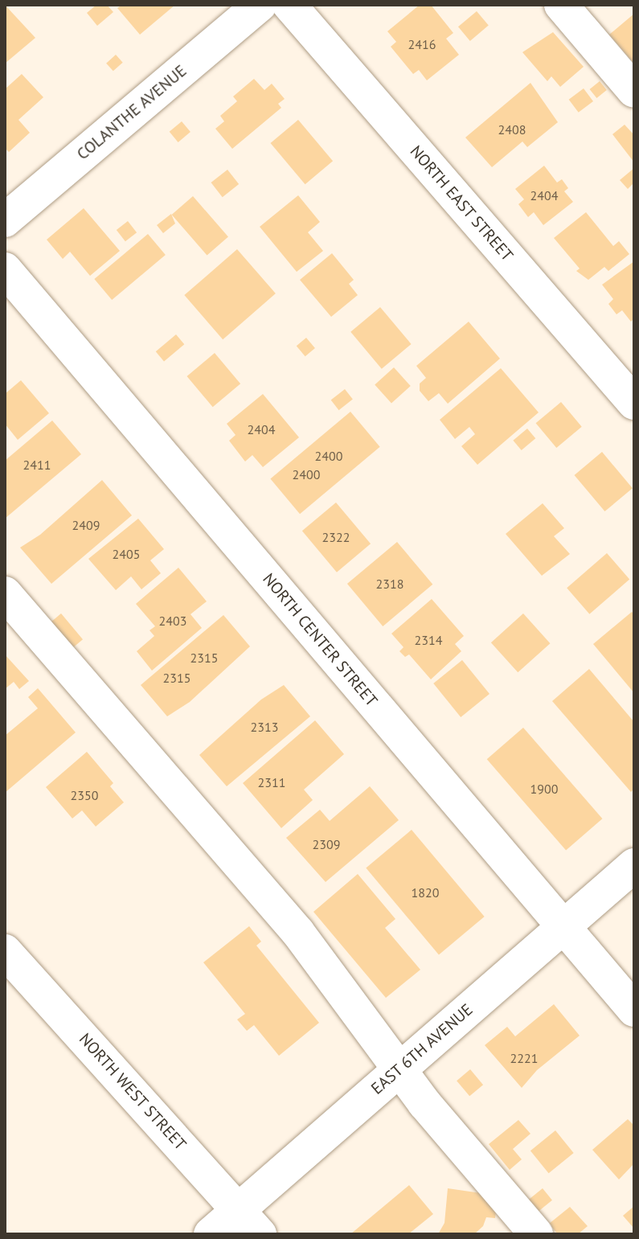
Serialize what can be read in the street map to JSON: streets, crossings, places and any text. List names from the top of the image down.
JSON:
{
  "streets": {
    "street": [
      "COLANTHE AVENUE",
      "NORTH EAST STREET",
      "NORTH CENTER STREET",
      "EAST 6TH AVENUE",
      "NORTH WEST STREET"
    ]
  },
  "crossings": [
    ["NORTH CENTER STREET", "EAST 6TH AVENUE"],
    ["EAST 6TH AVENUE", "NORTH WEST STREET"]
  ],
  "house_numbers": [
    "2416",
    "2408",
    "2404",
    "2404",
    "2400",
    "2411",
    "2400",
    "2409",
    "2322",
    "2405",
    "2318",
    "2403",
    "2314",
    "2315",
    "2315",
    "2313",
    "2311",
    "1900",
    "2350",
    "2309",
    "1820",
    "2221"
  ]
}
